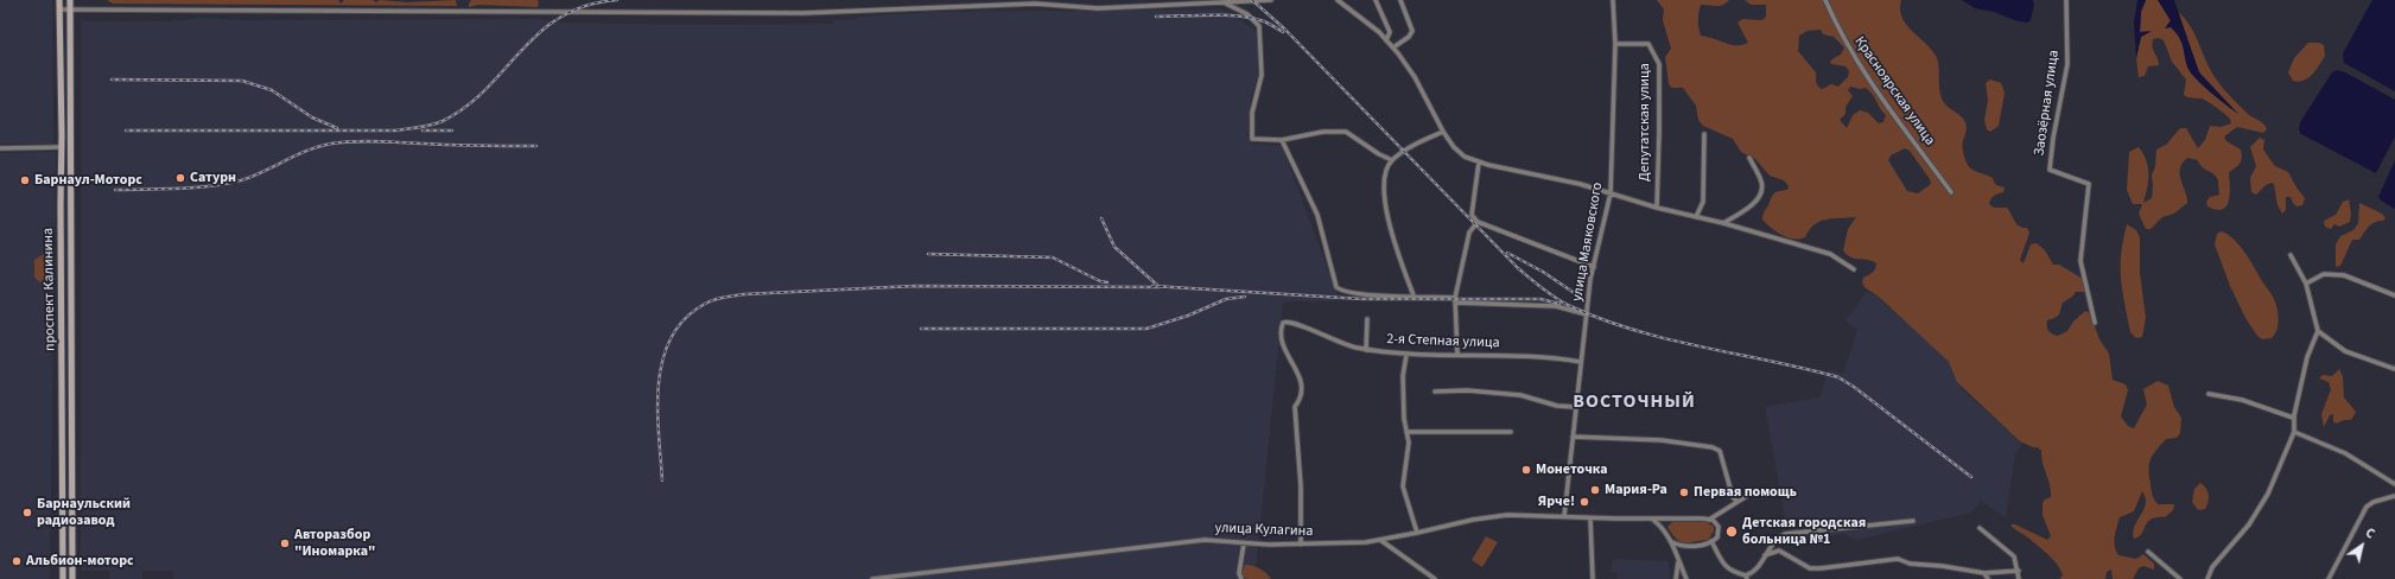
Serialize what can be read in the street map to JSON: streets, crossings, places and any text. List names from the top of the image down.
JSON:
{
  "streets": {
    "main road": ["проспект Калинина"],
    "street": [
      "Красноярская улица",
      "Заозёрная улица",
      "Депутатская улица",
      "улица Маяковского",
      "2-я Степная улица",
      "улица Кулагина"
    ]
  },
  "crossings": [
    ["Депутатская улица", "улица Маяковского"],
    ["улица Маяковского", "2-я Степная улица"],
    ["улица Маяковского", "улица Кулагина"],
    ["2-я Степная улица", "улица Кулагина"]
  ],
  "districts": ["ВОСТОЧНЫЙ"],
  "places": [
    "Сатурн",
    "Барнаул-Моторс",
    "Монеточка",
    "Мария-Ра",
    "Первая помощь",
    "Ярче!",
    "Барнаульский радиозавод",
    "Детская городская больница №1",
    "Авторазбор \"Иномарка\"",
    "Альбион-моторс"
  ],
  "north": "top right"
}
